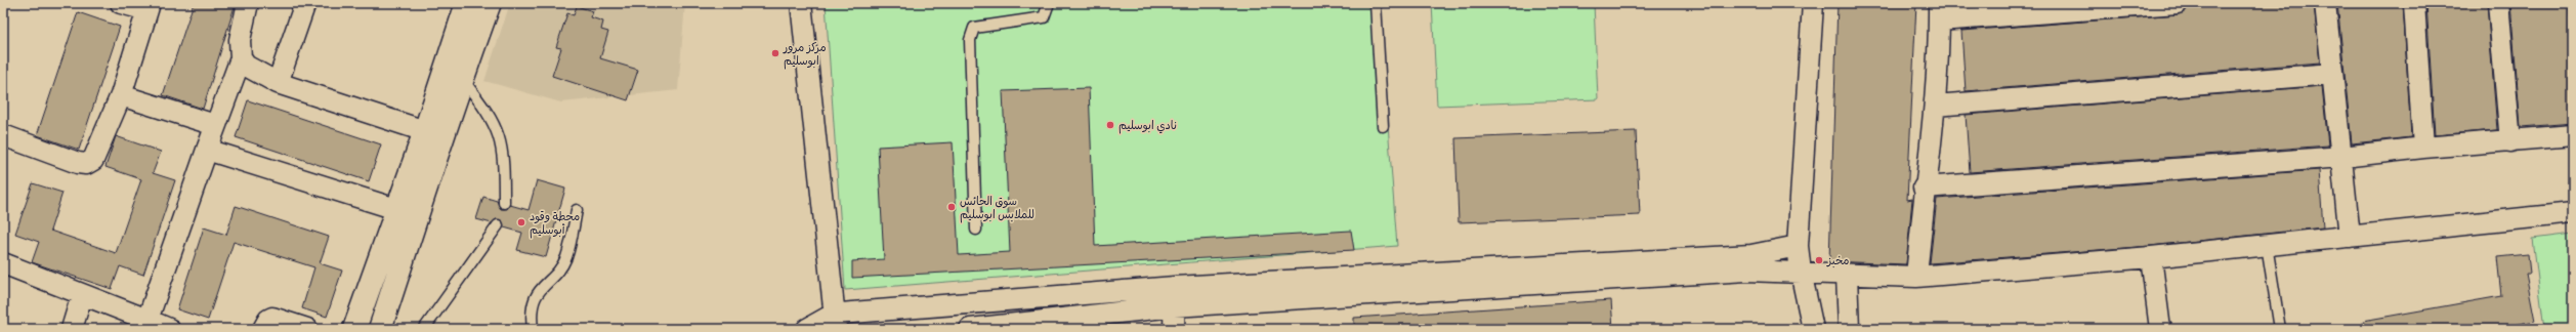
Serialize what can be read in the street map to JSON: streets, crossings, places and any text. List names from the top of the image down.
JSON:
{
  "places": [
    "مركز مرور ابوسليم",
    "نادي ابوسليم",
    "سوق الحائس للملابس ابوسليم",
    "محطة وقود أبوسليم",
    "مخبز"
  ]
}
